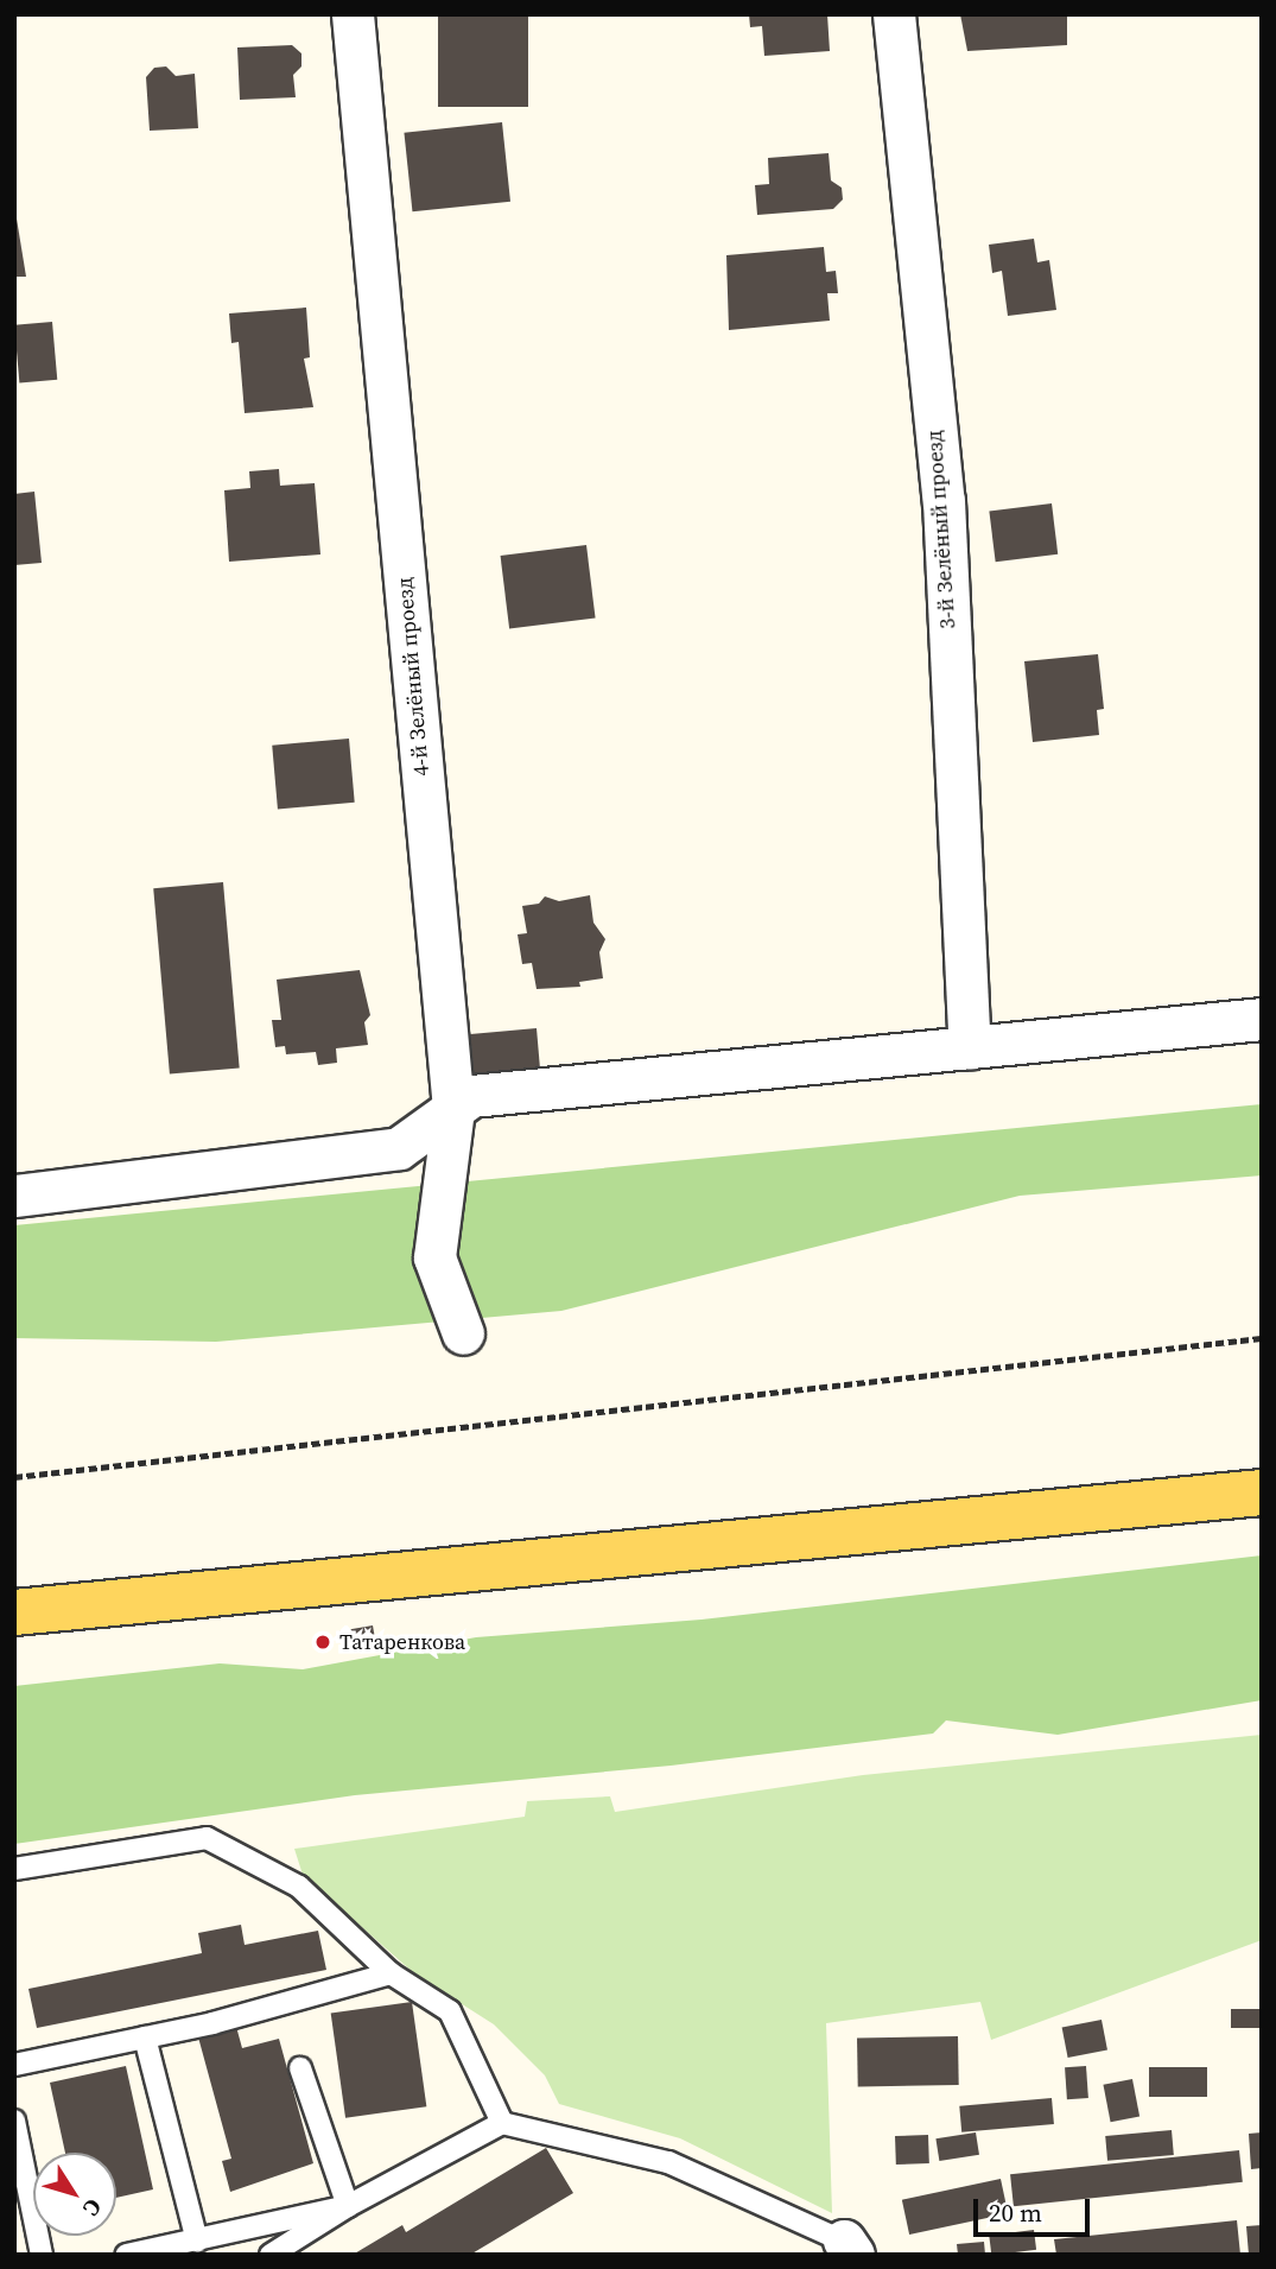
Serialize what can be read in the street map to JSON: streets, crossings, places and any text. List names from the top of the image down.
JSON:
{
  "streets": {
    "street": ["3-й Зелёный проезд", "4-й Зелёный проезд"]
  },
  "places": ["Татаренкова"],
  "scale_bar": "20 m",
  "north": "bottom right"
}
